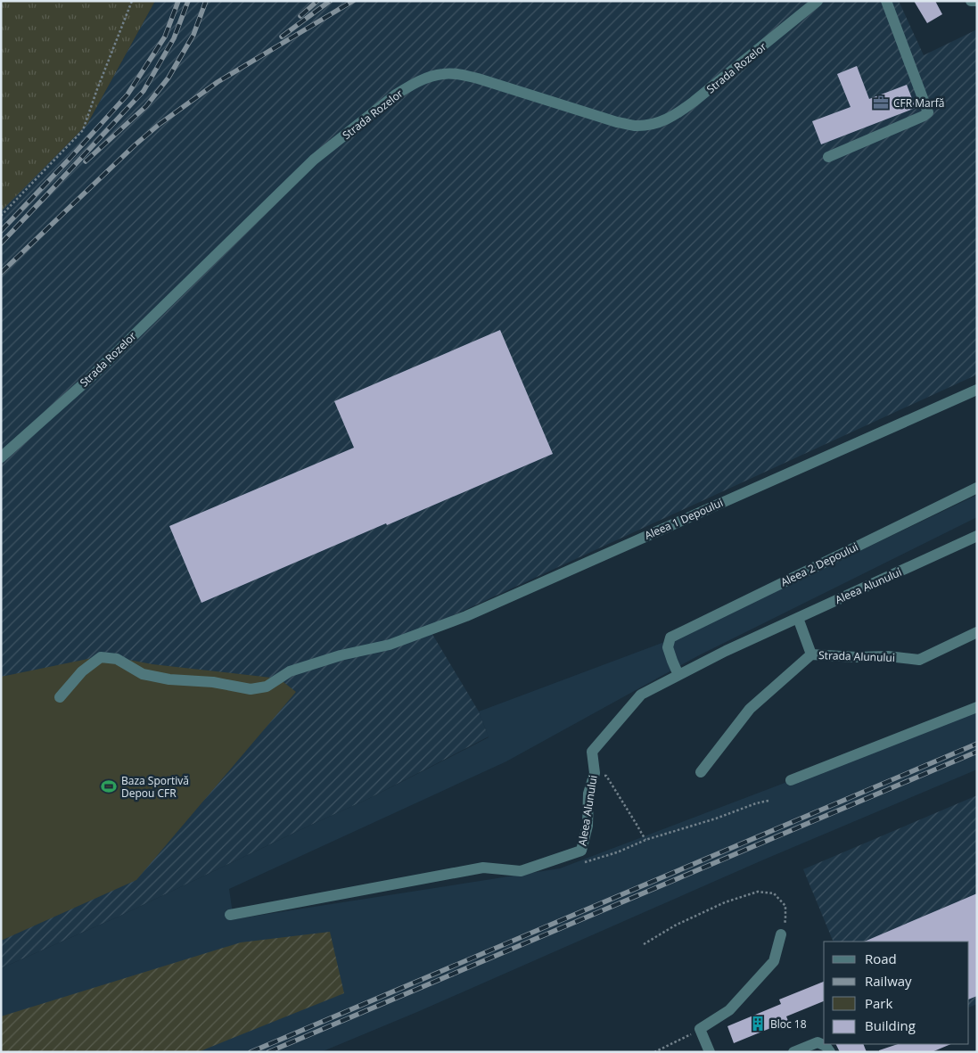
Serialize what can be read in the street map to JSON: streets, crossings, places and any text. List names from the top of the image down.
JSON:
{
  "streets": {
    "street": [
      "Strada Rozelor",
      "Aleea 1 Depoului",
      "Aleea 2 Depoului",
      "Aleea Alunului",
      "Strada Alunului"
    ]
  },
  "crossings": [
    ["Aleea 2 Depoului", "Aleea Alunului"]
  ],
  "places": {
    "office": ["CFR Marfă"],
    "sports": ["Baza Sportivă Depou CFR"],
    "building": ["Bloc 18"]
  },
  "legend": [
    "Road",
    "Railway",
    "Park",
    "Building"
  ]
}
